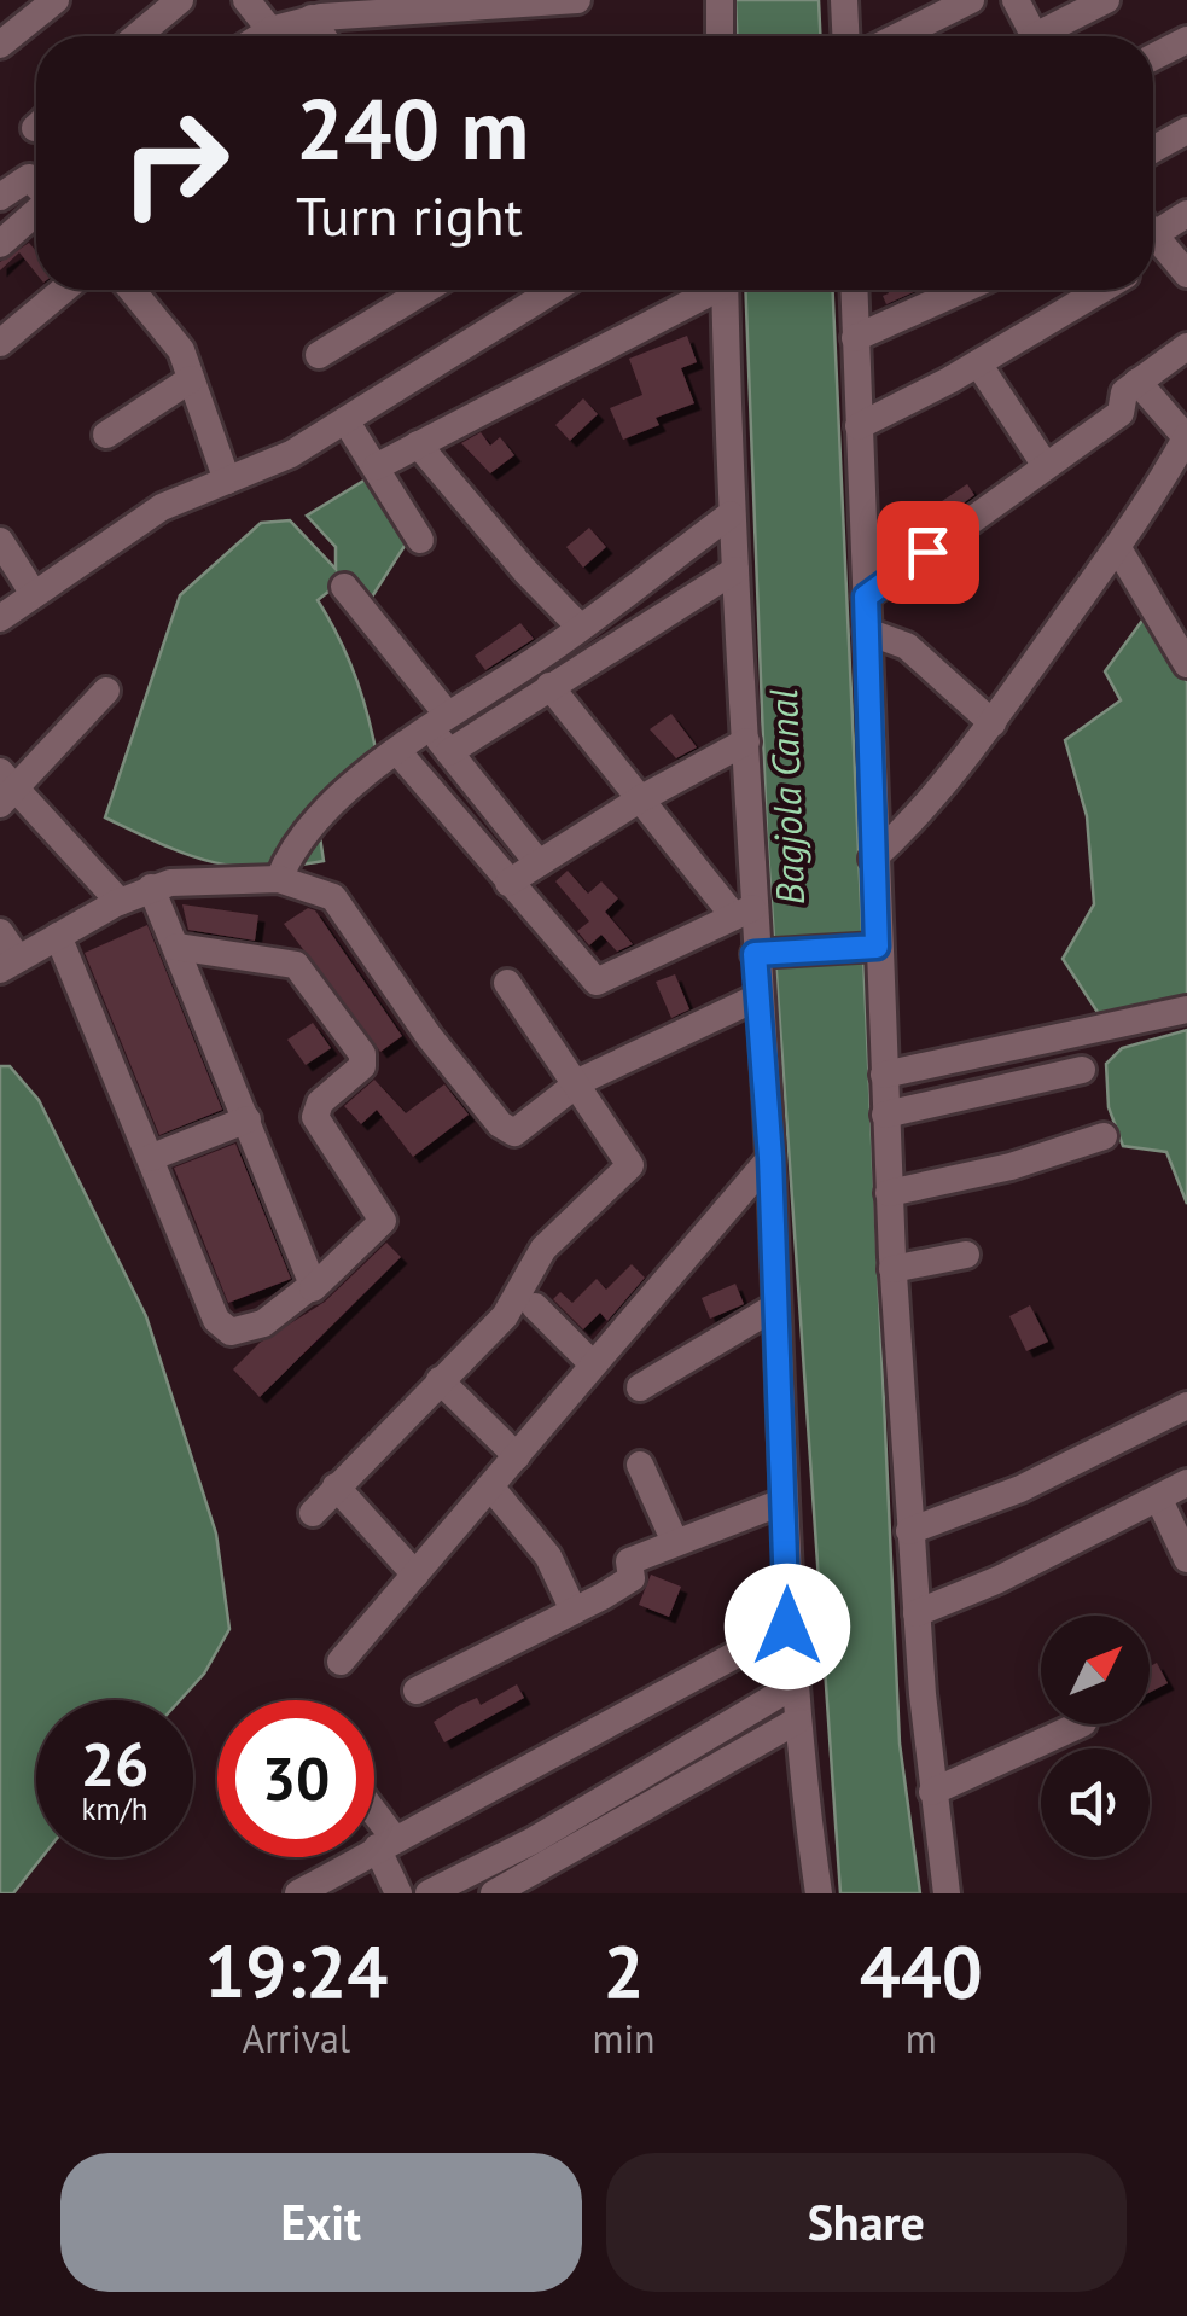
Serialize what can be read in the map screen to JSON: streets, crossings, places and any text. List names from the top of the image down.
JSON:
{
  "water": ["Bagjola Canal"],
  "north": "top right",
  "page": {
    "turn": ["240 m", "Turn right"],
    "speed": "26 km/h",
    "limit": "30",
    "eta": [
      "19:24",
      "Arrival",
      "2",
      "min",
      "440",
      "m"
    ],
    "buttons": ["Exit", "Share"]
  }
}
